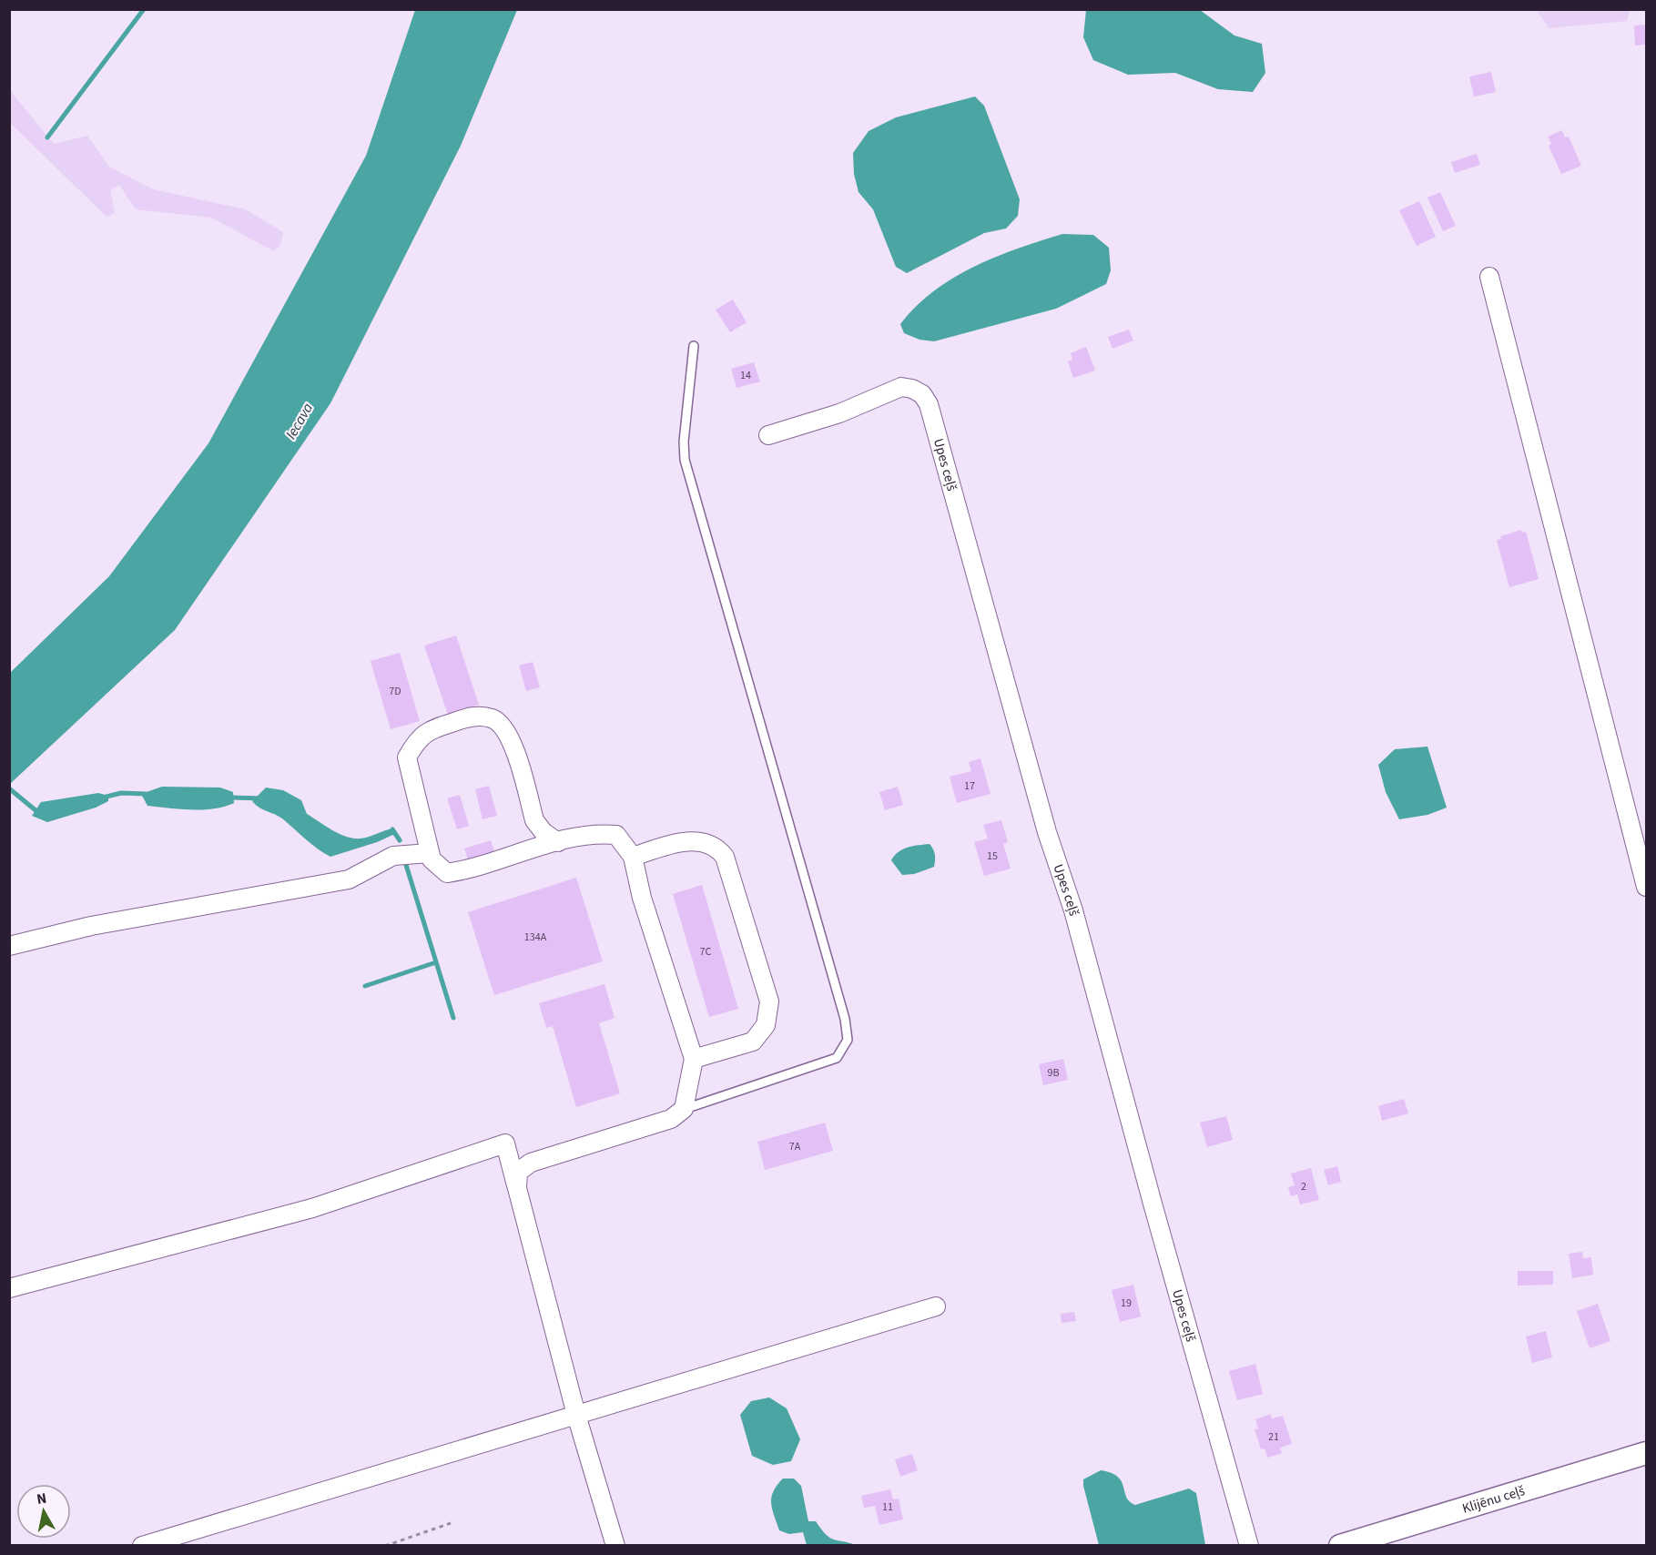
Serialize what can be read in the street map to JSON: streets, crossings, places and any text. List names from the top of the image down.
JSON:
{
  "streets": {
    "street": ["Upes ceļš", "Klijēnu ceļš"]
  },
  "water": ["Iecava"],
  "house_numbers": [
    "14",
    "7D",
    "17",
    "15",
    "134A",
    "7C",
    "9B",
    "7A",
    "2",
    "19",
    "21",
    "11"
  ],
  "north": "top"
}
